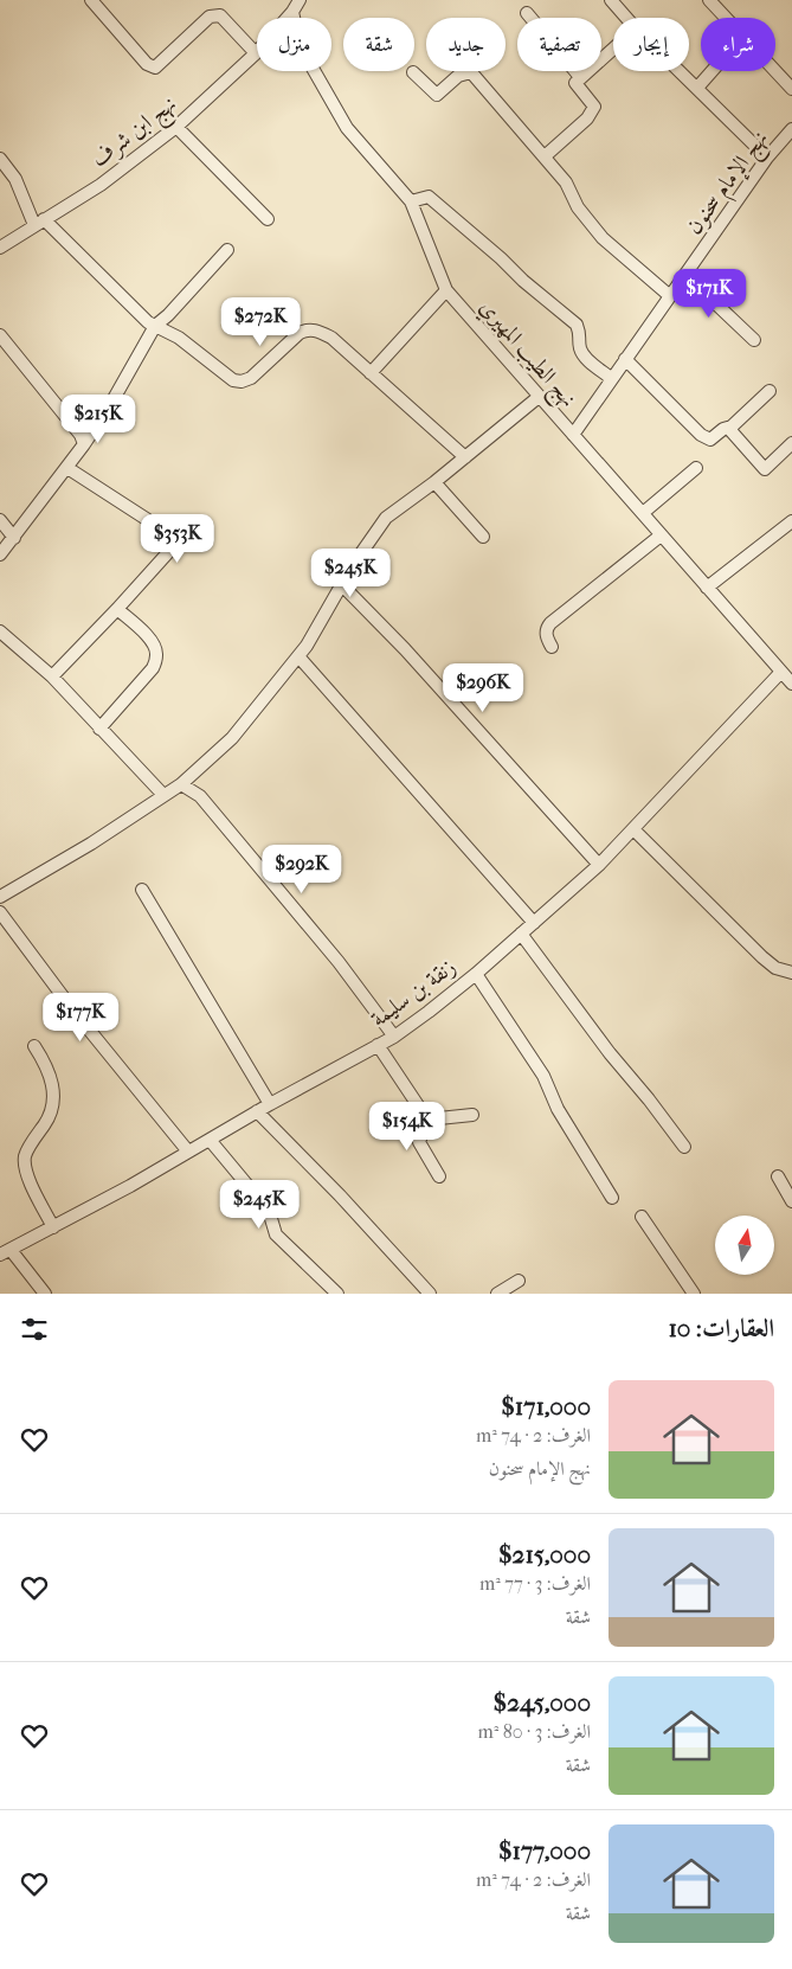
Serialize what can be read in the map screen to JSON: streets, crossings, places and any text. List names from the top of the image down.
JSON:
{
  "streets": {
    "street": [
      "نهج ابن شرف",
      "نهج الإمام سحنون",
      "نهج الطيب المهيري",
      "زنقة بن سليمة"
    ]
  },
  "crossings": [
    ["نهج ابن شرف", "نهج الطيب المهيري"],
    ["نهج الإمام سحنون", "نهج الطيب المهيري"],
    ["نهج الطيب المهيري", "زنقة بن سليمة"]
  ],
  "north": "top",
  "page": {
    "chip": [
      "شراء",
      "إيجار",
      "تصفية",
      "جديد",
      "شقة",
      "منزل"
    ],
    "price": [
      "$171K",
      "$272K",
      "$215K",
      "$353K",
      "$245K",
      "$296K",
      "$292K",
      "$177K",
      "$154K",
      "$245K"
    ],
    "heading": "العقارات: 10",
    "list": [
      {
        "name": "$171,000",
        "note": "الغرف: 2 · 74 m² · نهج الإمام سحنون"
      },
      {
        "name": "$215,000",
        "note": "الغرف: 3 · 77 m² · شقة"
      },
      {
        "name": "$245,000",
        "note": "الغرف: 3 · 80 m² · شقة"
      },
      {
        "name": "$177,000",
        "note": "الغرف: 2 · 74 m² · شقة"
      }
    ]
  }
}
